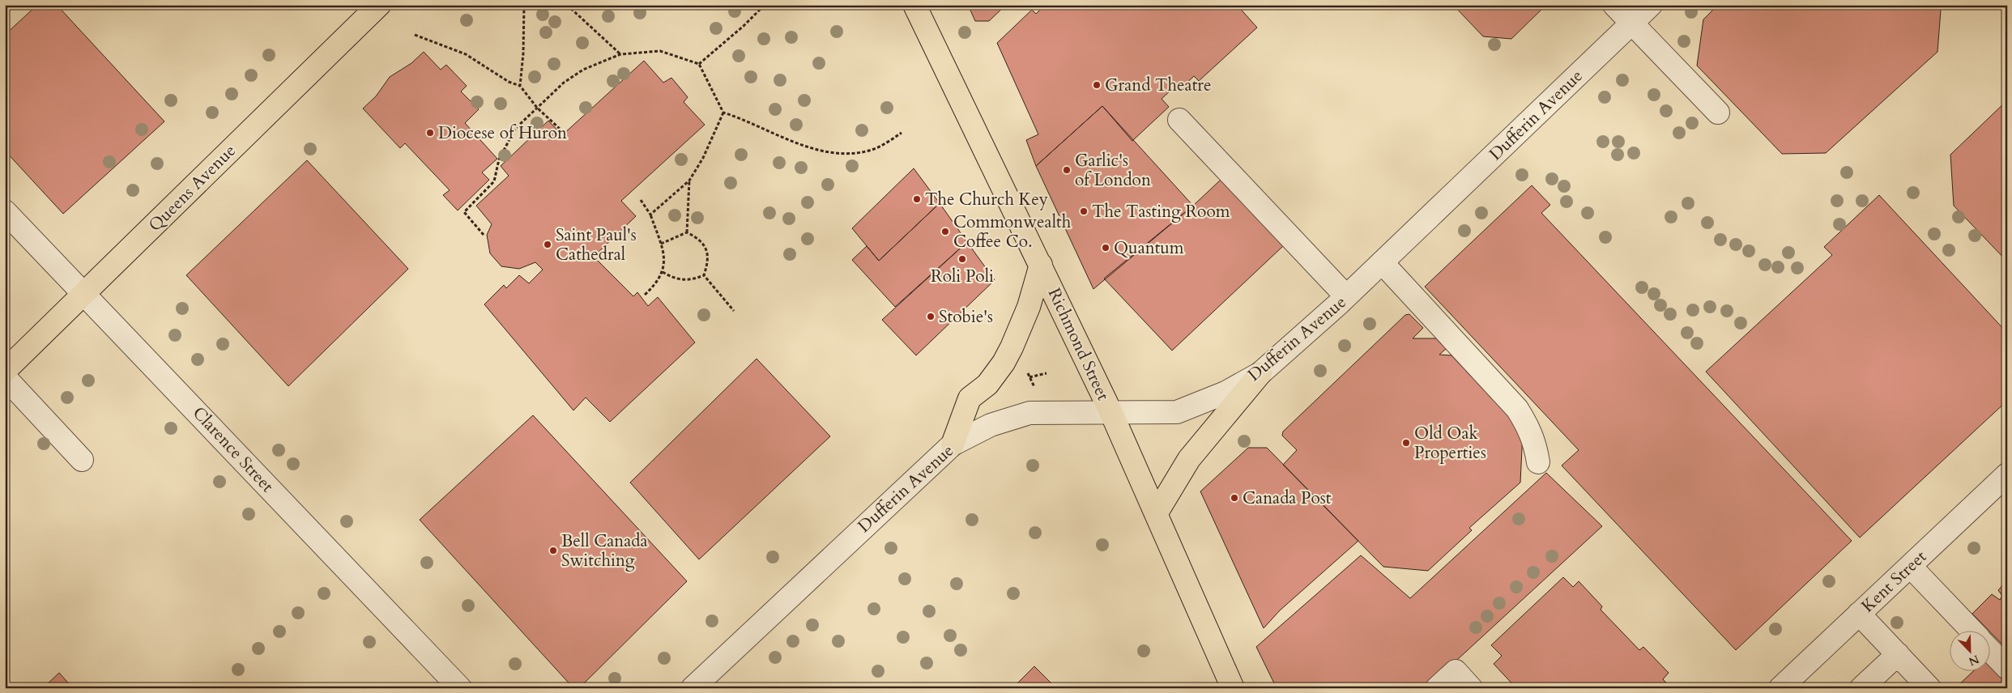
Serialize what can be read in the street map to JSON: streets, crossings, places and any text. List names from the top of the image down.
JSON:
{
  "streets": {
    "main road": ["Queens Avenue", "Richmond Street"],
    "street": ["Dufferin Avenue", "Clarence Street", "Kent Street"]
  },
  "crossings": [
    ["Dufferin Avenue", "Richmond Street"],
    ["Queens Avenue", "Clarence Street"]
  ],
  "places": [
    "Grand Theatre",
    "Diocese of Huron",
    "Garlic's of London",
    "The Church Key",
    "The Tasting Room",
    "Commonwealth Coffee Co.",
    "Saint Paul's Cathedral",
    "Quantum",
    "Roli Poli",
    "Stobie's",
    "Old Oak Properties",
    "Canada Post",
    "Bell Canada Switching"
  ],
  "north": "bottom right"
}
